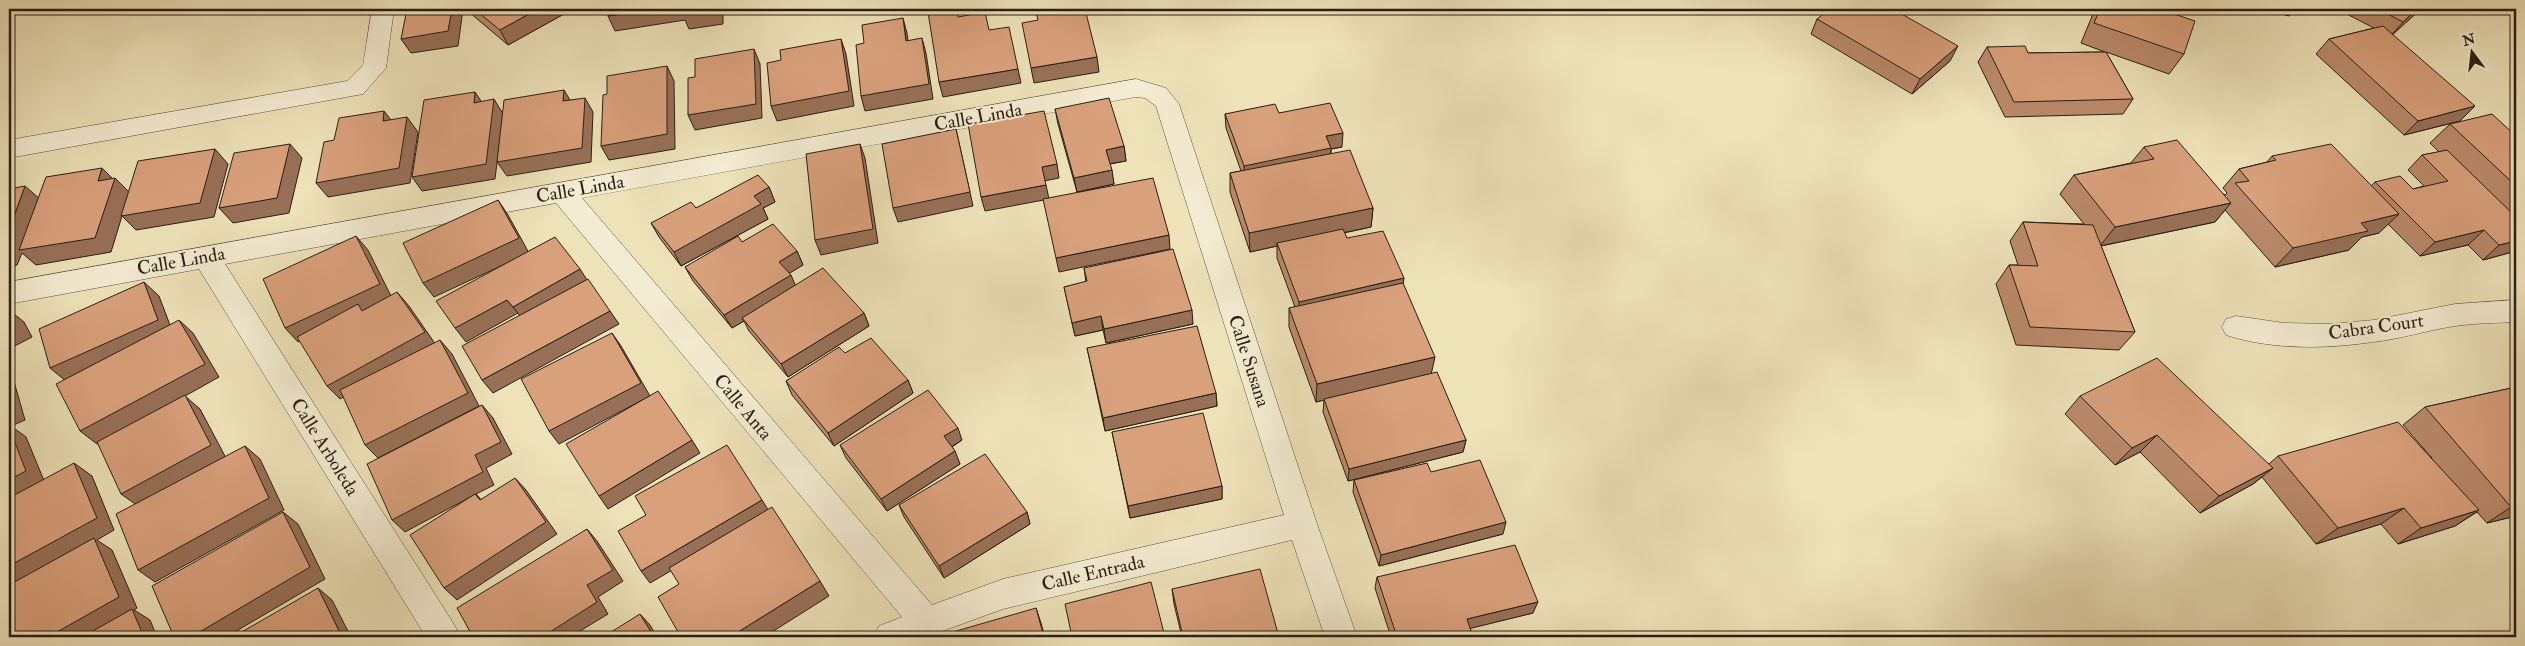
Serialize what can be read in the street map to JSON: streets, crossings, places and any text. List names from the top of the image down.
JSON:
{
  "streets": {
    "street": [
      "Calle Linda",
      "Cabra Court",
      "Calle Susana",
      "Calle Anta",
      "Calle Arboleda",
      "Calle Entrada"
    ]
  },
  "crossings": [
    ["Calle Linda", "Calle Susana"],
    ["Calle Linda", "Calle Anta"],
    ["Calle Linda", "Calle Arboleda"],
    ["Calle Susana", "Calle Entrada"],
    ["Calle Anta", "Calle Entrada"]
  ],
  "north": "top"
}
